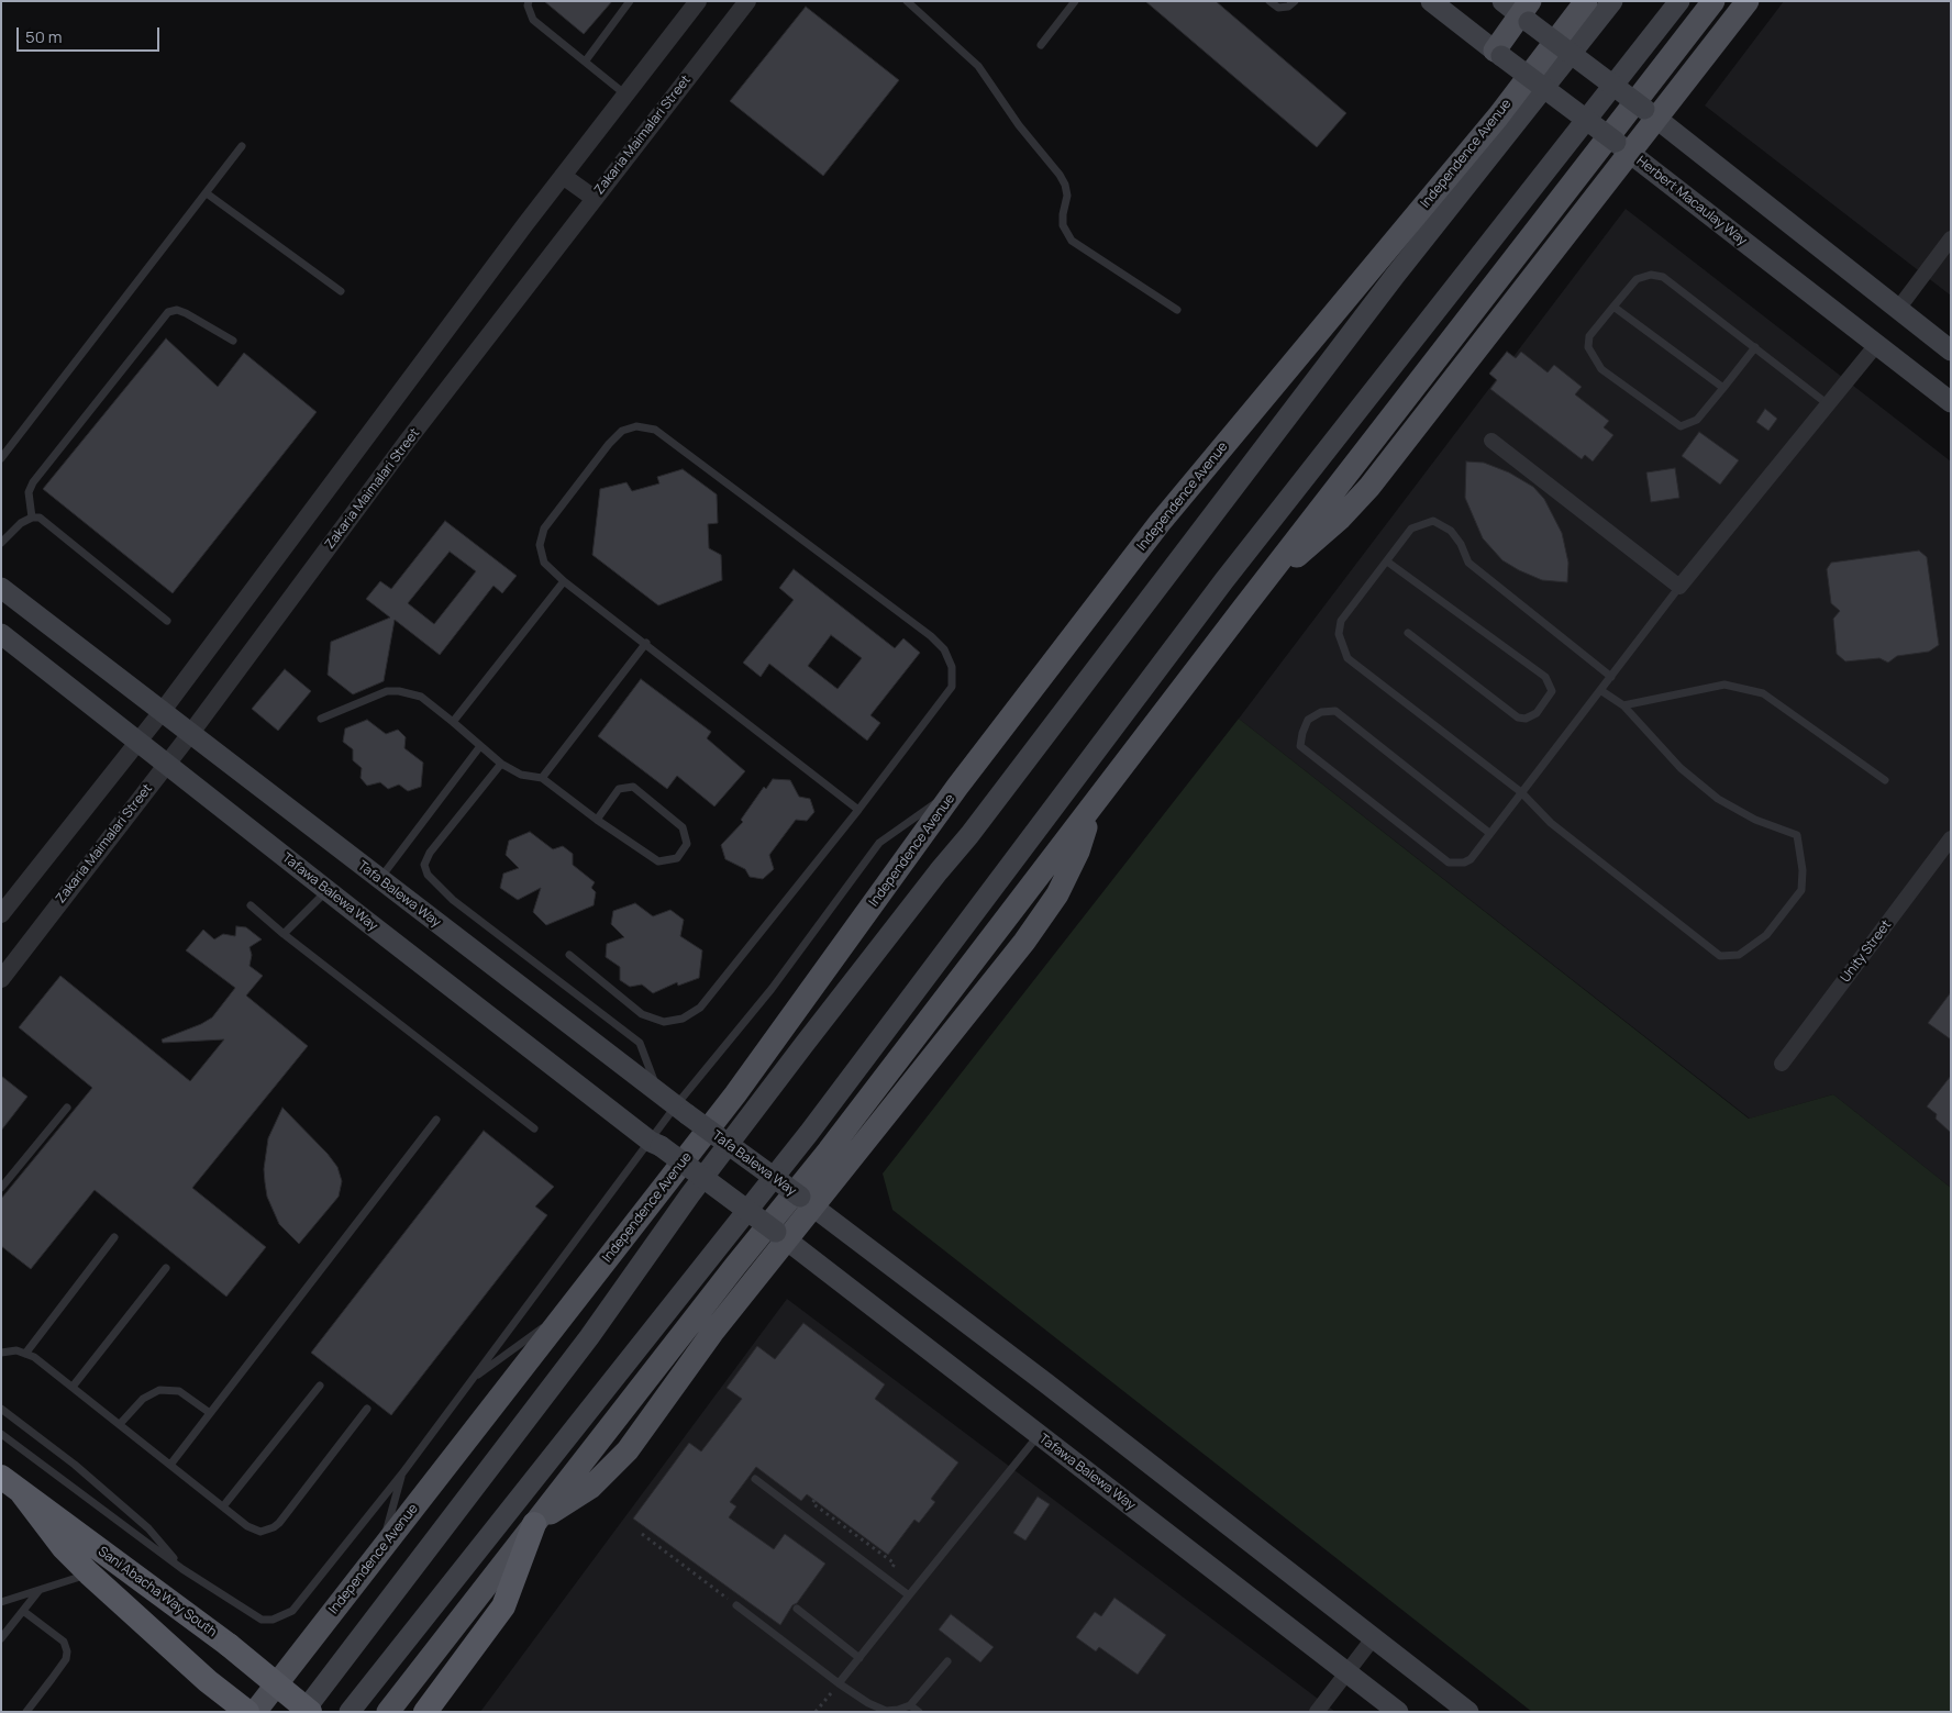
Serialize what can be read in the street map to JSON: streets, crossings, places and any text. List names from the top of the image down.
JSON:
{
  "streets": {
    "highway": ["Sani Abacha Way South"],
    "main road": [
      "Independence Avenue",
      "Herbert Macaulay Way",
      "Tafawa Balewa Way",
      "Tafa Balewa Way"
    ],
    "street": ["Zakaria Maimalari Street", "Unity Street"]
  },
  "crossings": [
    ["Zakaria Maimalari Street", "Tafawa Balewa Way"],
    ["Zakaria Maimalari Street", "Tafa Balewa Way"]
  ],
  "scale_bar": "50 m"
}
